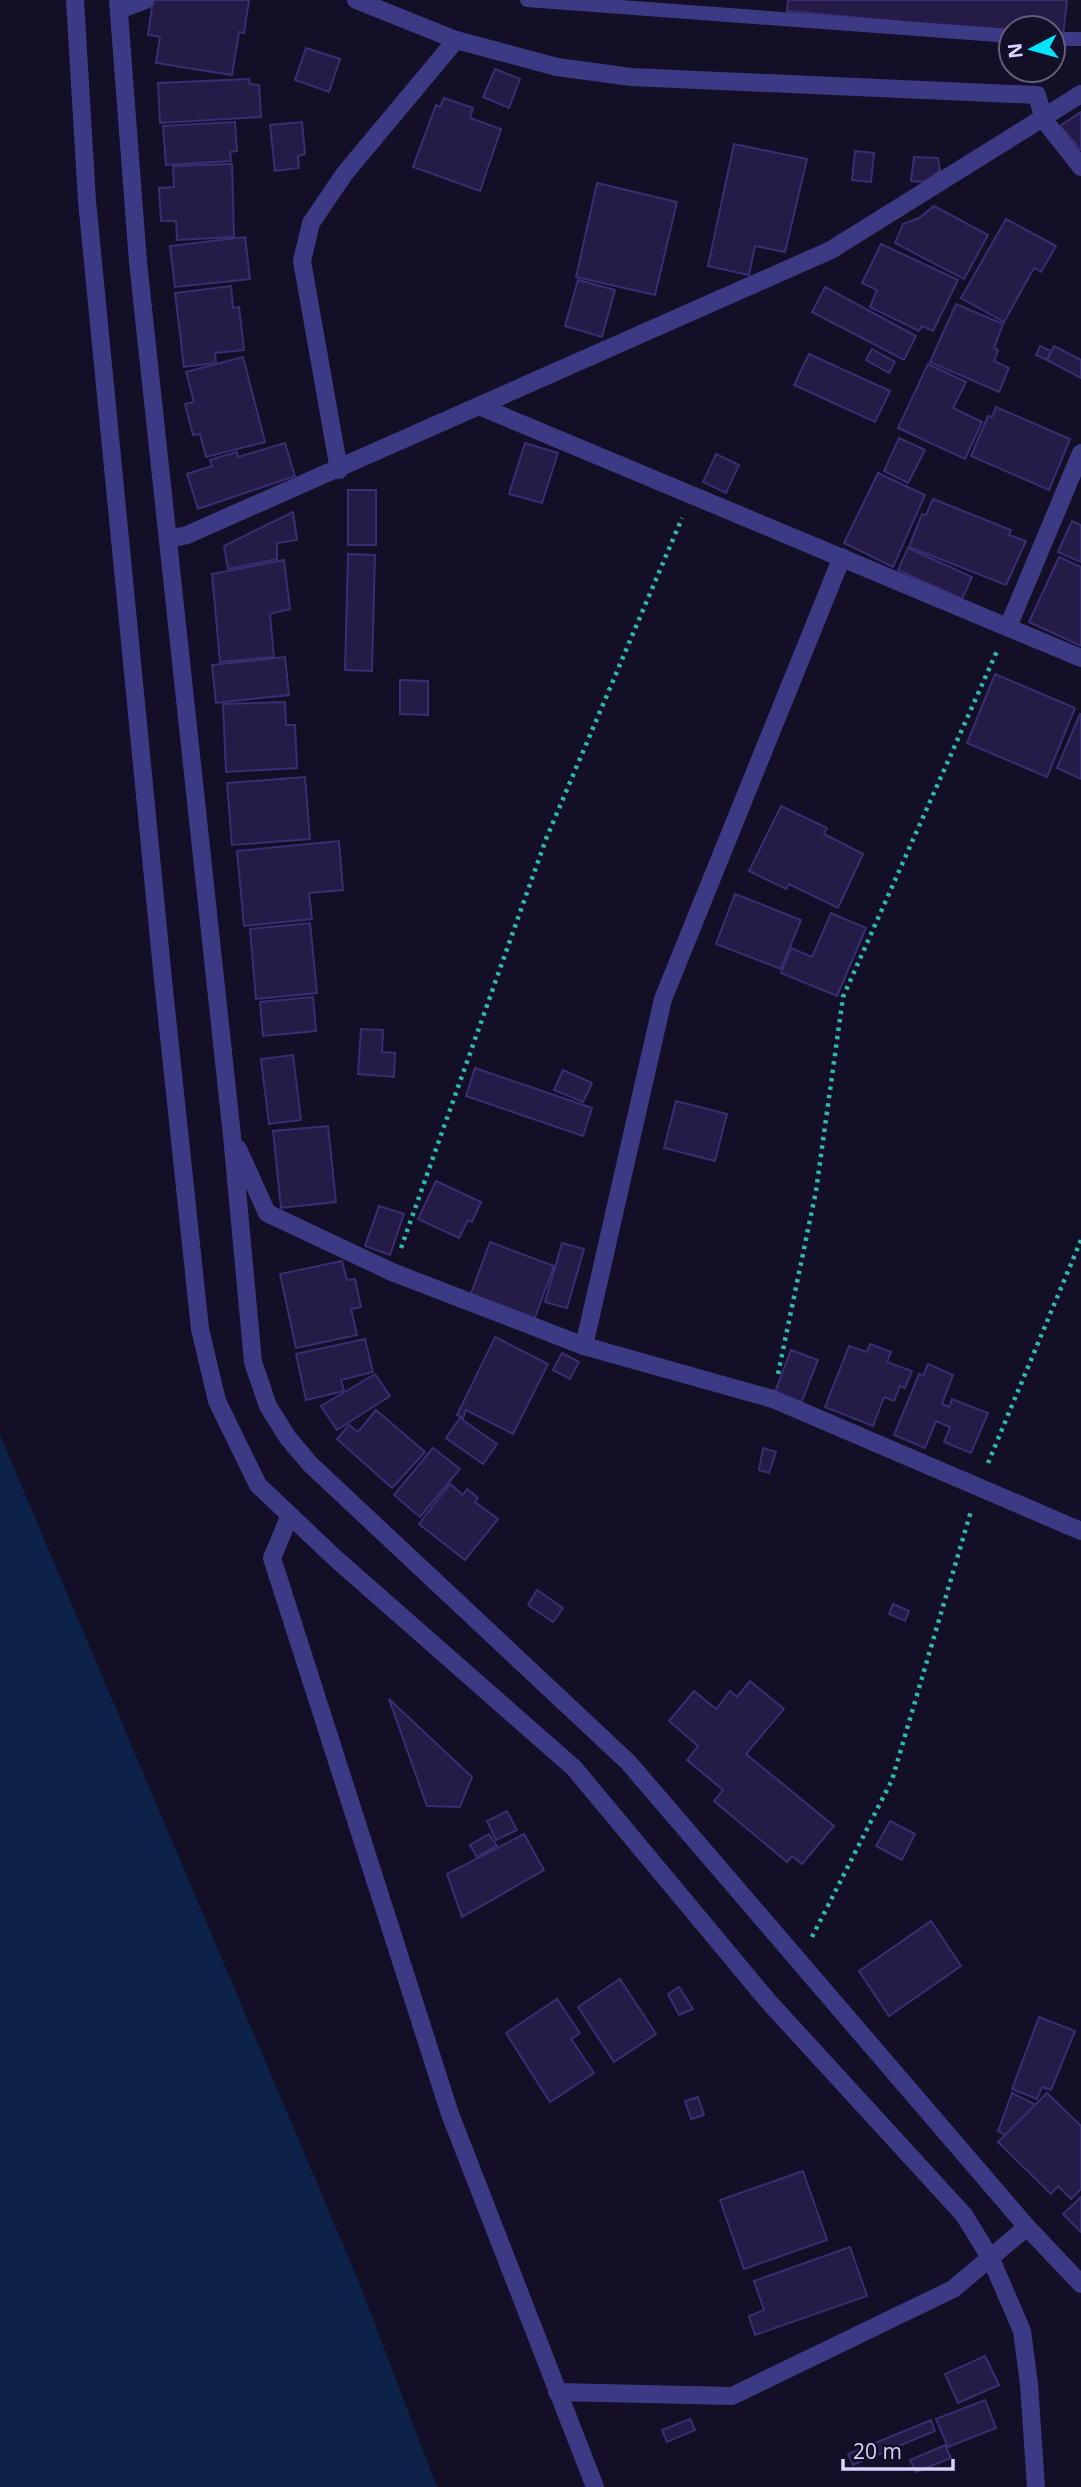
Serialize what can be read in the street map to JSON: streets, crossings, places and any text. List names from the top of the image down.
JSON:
{
  "scale_bar": "20 m",
  "north": "left"
}
